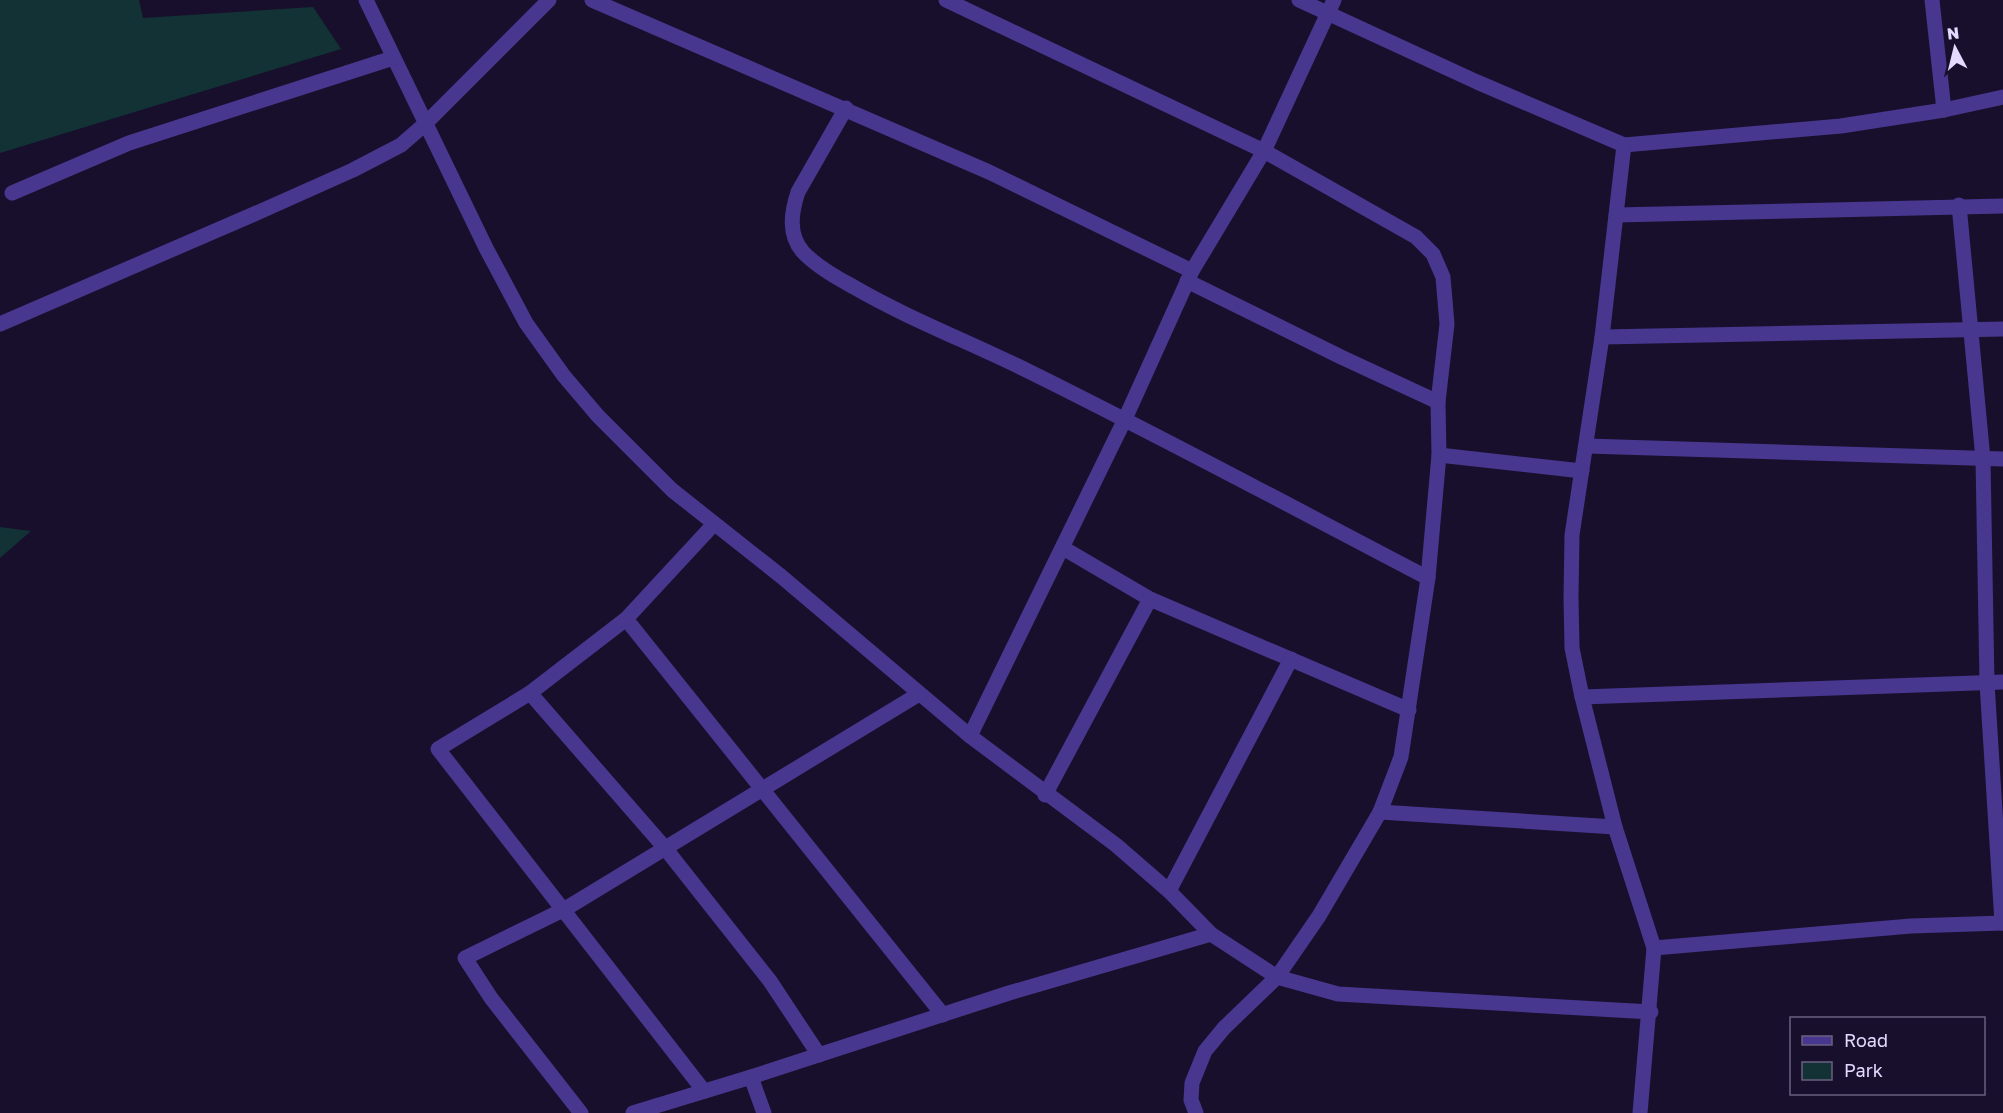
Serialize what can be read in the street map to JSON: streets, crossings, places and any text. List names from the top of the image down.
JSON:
{
  "legend": ["Road", "Park"],
  "north": "top"
}
